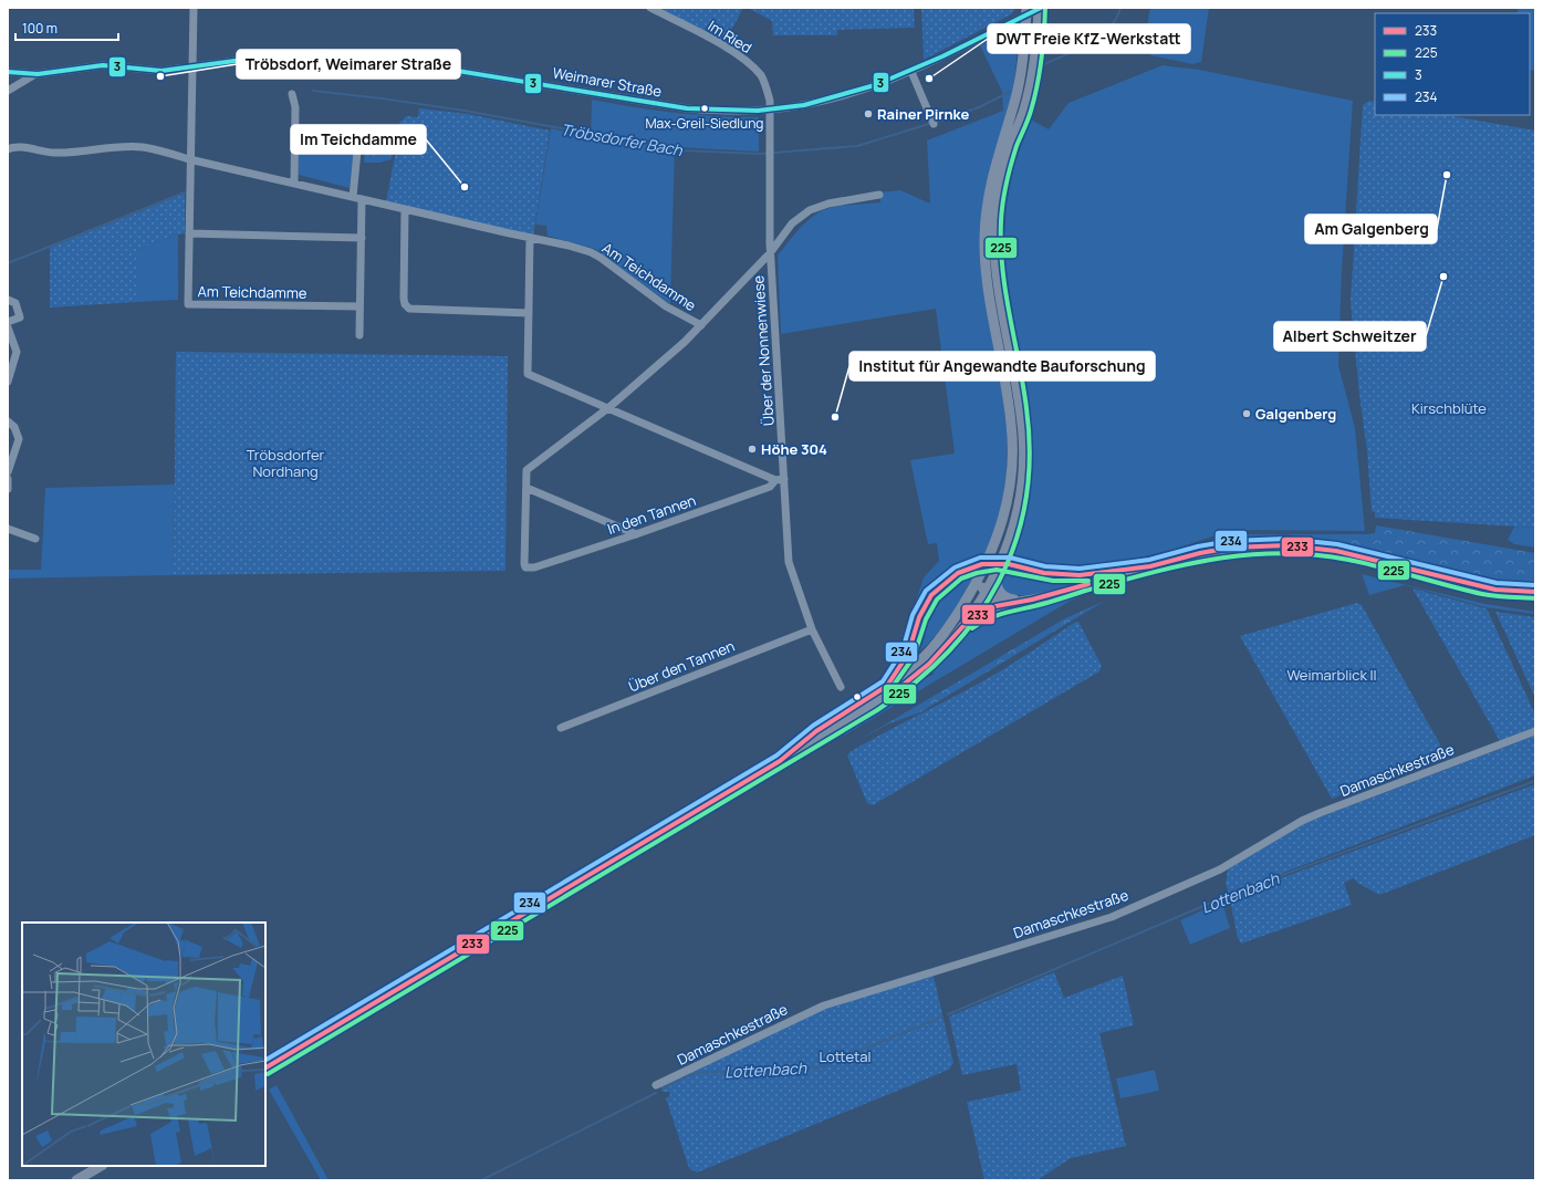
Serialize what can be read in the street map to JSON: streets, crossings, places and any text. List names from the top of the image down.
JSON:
{
  "streets": {
    "street": [
      "Im Ried",
      "Weimarer Straße",
      "Am Teichdamme",
      "Über der Nonnenwiese",
      "In den Tannen",
      "Über den Tannen",
      "Damaschkestraße"
    ]
  },
  "crossings": [
    ["Im Ried", "Weimarer Straße"],
    ["Im Ried", "Über der Nonnenwiese"],
    ["Weimarer Straße", "Über der Nonnenwiese"],
    ["Über der Nonnenwiese", "In den Tannen"],
    ["Über der Nonnenwiese", "Über den Tannen"]
  ],
  "water": ["Tröbsdorfer Bach", "Lottenbach"],
  "parks": [
    "Kirschblüte",
    "Tröbsdorfer Nordhang",
    "Weimarblick II",
    "Lottetal"
  ],
  "places": [
    "Tröbsdorf, Weimarer Straße",
    "DWT Freie KfZ-Werkstatt",
    "Max-Greil-Siedlung",
    "Rainer Pirnke",
    "Am Galgenberg",
    "Im Teichdamme",
    "Albert Schweitzer",
    "Galgenberg",
    "Institut für Angewandte Bauforschung",
    "Höhe 304"
  ],
  "lines": [
    "transit line 225",
    "transit line 3",
    "transit line 234",
    "transit line 233"
  ],
  "legend": [
    "233",
    "225",
    "3",
    "234"
  ],
  "scale_bar": "100 m"
}
